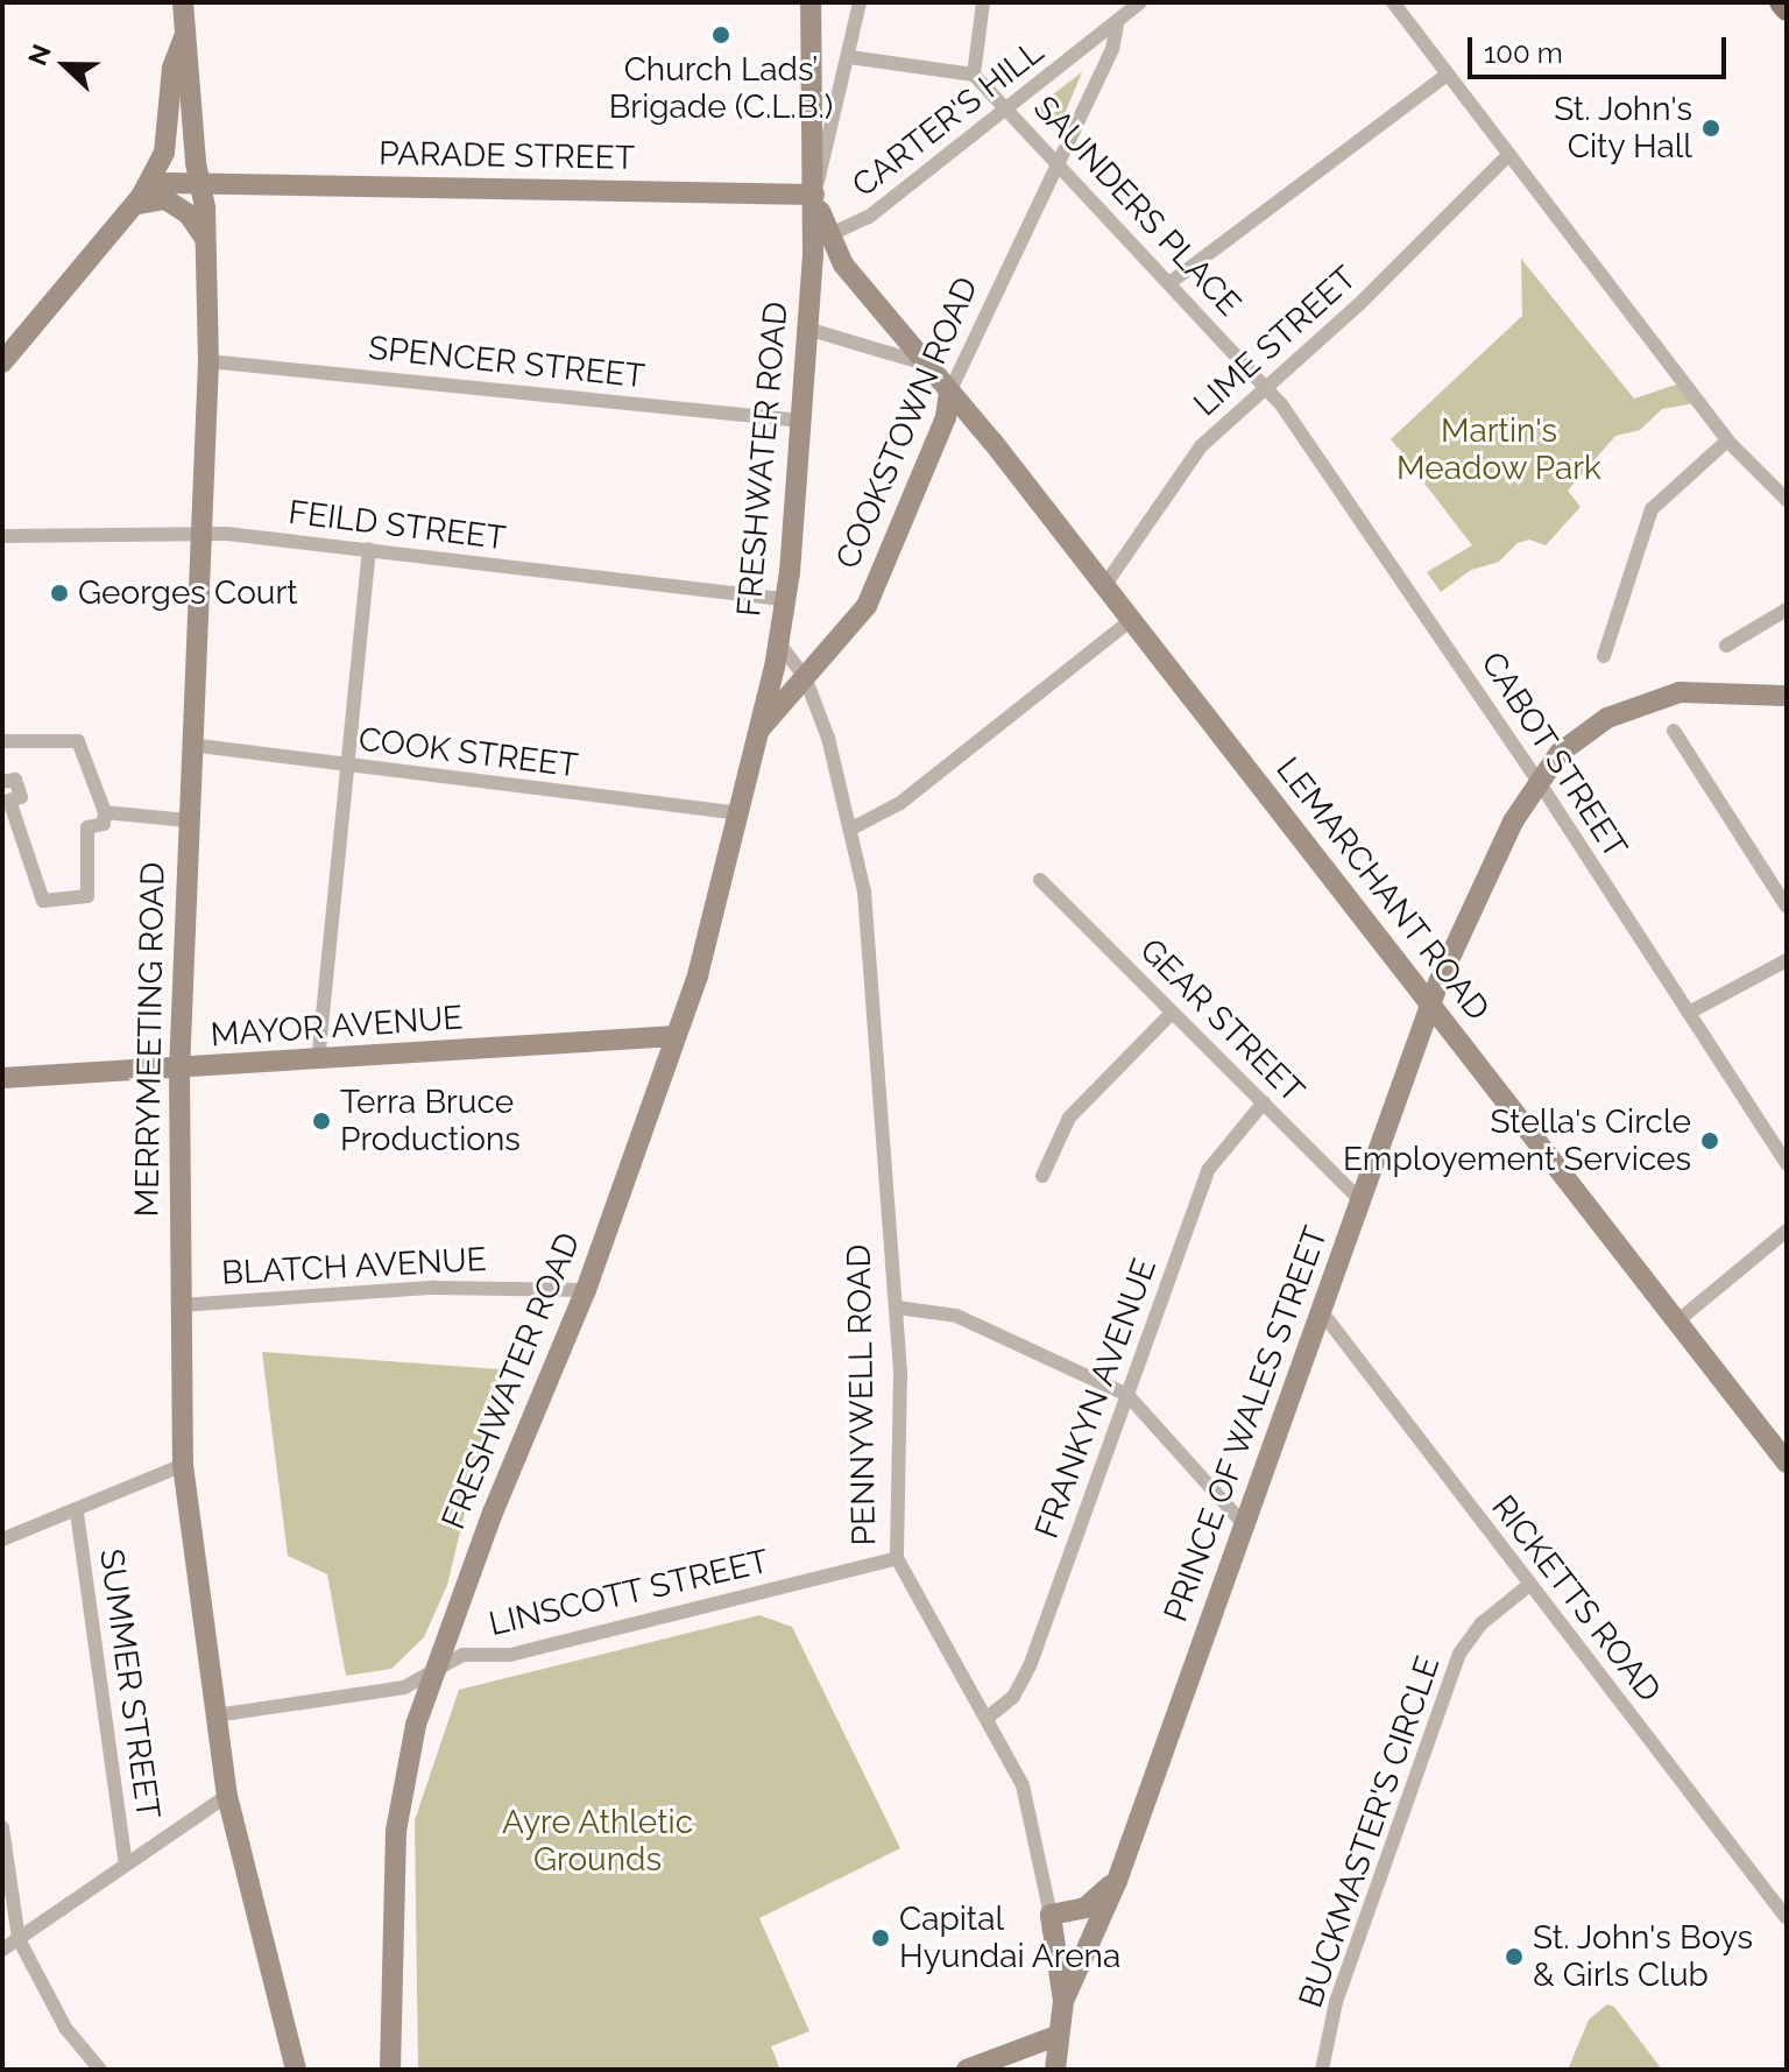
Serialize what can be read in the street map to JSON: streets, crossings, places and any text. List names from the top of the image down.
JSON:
{
  "streets": {
    "street": [
      "CARTER'S HILL",
      "PARADE STREET",
      "SAUNDERS PLACE",
      "LIME STREET",
      "SPENCER STREET",
      "COOKSTOWN ROAD",
      "FRESHWATER ROAD",
      "FEILD STREET",
      "COOK STREET",
      "CABOT STREET",
      "LEMARCHANT ROAD",
      "GEAR STREET",
      "MAYOR AVENUE",
      "MERRYMEETING ROAD",
      "BLATCH AVENUE",
      "PENNYWELL ROAD",
      "FRANKYN AVENUE",
      "PRINCE OF WALES STREET",
      "LINSCOTT STREET",
      "RICKETTS ROAD",
      "SUMMER STREET",
      "BUCKMASTER'S CIRCLE"
    ]
  },
  "crossings": [
    ["CARTER'S HILL", "SAUNDERS PLACE"],
    ["CARTER'S HILL", "COOKSTOWN ROAD"],
    ["CARTER'S HILL", "LEMARCHANT ROAD"],
    ["PARADE STREET", "FRESHWATER ROAD"],
    ["PARADE STREET", "LEMARCHANT ROAD"],
    ["PARADE STREET", "MERRYMEETING ROAD"],
    ["SAUNDERS PLACE", "LIME STREET"],
    ["SAUNDERS PLACE", "COOKSTOWN ROAD"],
    ["SAUNDERS PLACE", "CABOT STREET"],
    ["LIME STREET", "CABOT STREET"],
    ["LIME STREET", "LEMARCHANT ROAD"],
    ["SPENCER STREET", "FRESHWATER ROAD"],
    ["SPENCER STREET", "MERRYMEETING ROAD"],
    ["COOKSTOWN ROAD", "FRESHWATER ROAD"],
    ["COOKSTOWN ROAD", "LEMARCHANT ROAD"],
    ["COOKSTOWN ROAD", "PENNYWELL ROAD"],
    ["FRESHWATER ROAD", "FEILD STREET"],
    ["FRESHWATER ROAD", "COOK STREET"],
    ["FRESHWATER ROAD", "LEMARCHANT ROAD"],
    ["FRESHWATER ROAD", "MAYOR AVENUE"],
    ["FRESHWATER ROAD", "BLATCH AVENUE"],
    ["FRESHWATER ROAD", "PENNYWELL ROAD"],
    ["FRESHWATER ROAD", "LINSCOTT STREET"],
    ["FEILD STREET", "MERRYMEETING ROAD"],
    ["COOK STREET", "MERRYMEETING ROAD"],
    ["CABOT STREET", "PRINCE OF WALES STREET"],
    ["LEMARCHANT ROAD", "PRINCE OF WALES STREET"],
    ["GEAR STREET", "FRANKYN AVENUE"],
    ["GEAR STREET", "PRINCE OF WALES STREET"],
    ["MAYOR AVENUE", "MERRYMEETING ROAD"],
    ["MERRYMEETING ROAD", "BLATCH AVENUE"],
    ["MERRYMEETING ROAD", "LINSCOTT STREET"],
    ["PENNYWELL ROAD", "FRANKYN AVENUE"],
    ["PENNYWELL ROAD", "PRINCE OF WALES STREET"],
    ["PENNYWELL ROAD", "LINSCOTT STREET"],
    ["PRINCE OF WALES STREET", "RICKETTS ROAD"],
    ["RICKETTS ROAD", "BUCKMASTER'S CIRCLE"]
  ],
  "parks": ["Martin's Meadow Park", "Ayre Athletic Grounds"],
  "places": [
    "Church Lads’ Brigade (C.L.B.)",
    "St. John's City Hall",
    "Georges Court",
    "Terra Bruce Productions",
    "Stella's Circle Employement Services",
    "Capital Hyundai Arena",
    "St. John's Boys & Girls Club"
  ],
  "scale_bar": "100 m",
  "north": "left"
}
